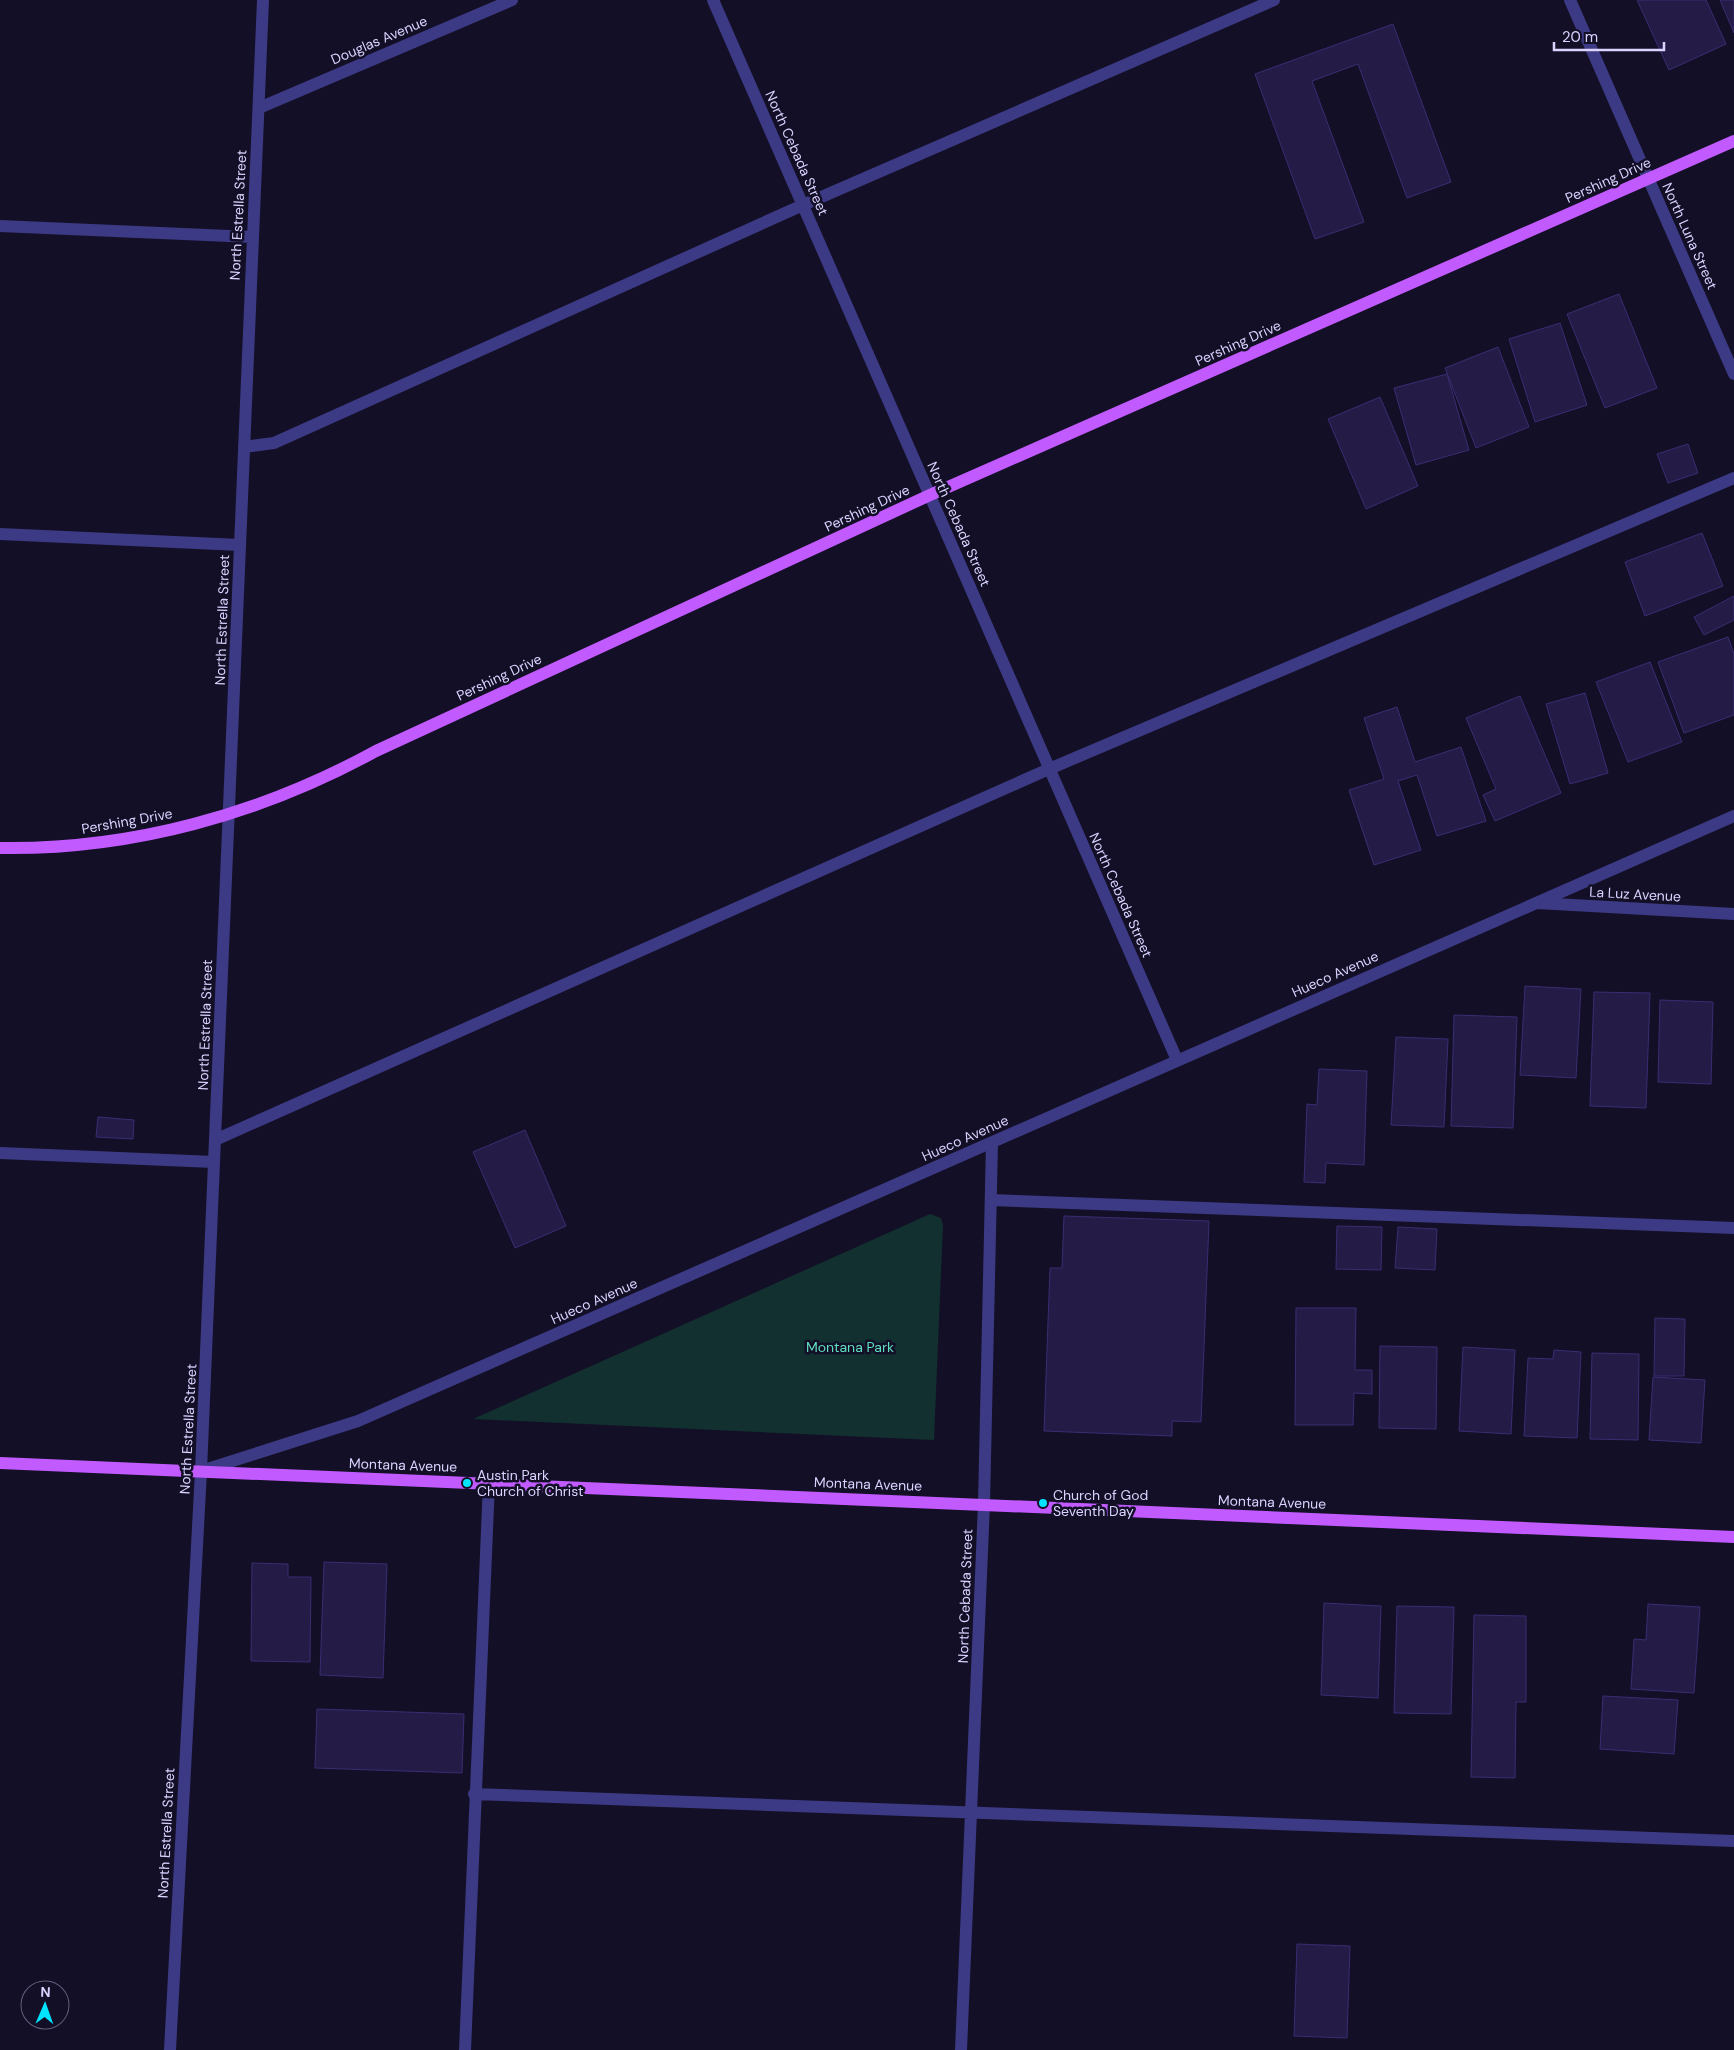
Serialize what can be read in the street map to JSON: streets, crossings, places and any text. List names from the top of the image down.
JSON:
{
  "streets": {
    "main road": ["Pershing Drive", "Montana Avenue"],
    "street": [
      "Douglas Avenue",
      "North Cebada Street",
      "North Estrella Street",
      "North Luna Street",
      "La Luz Avenue",
      "Hueco Avenue"
    ]
  },
  "crossings": [
    ["Douglas Avenue", "North Estrella Street"],
    ["North Cebada Street", "Pershing Drive"],
    ["North Cebada Street", "Hueco Avenue"],
    ["North Cebada Street", "Montana Avenue"],
    ["Pershing Drive", "North Estrella Street"],
    ["Pershing Drive", "North Luna Street"],
    ["North Estrella Street", "Hueco Avenue"],
    ["North Estrella Street", "Montana Avenue"],
    ["La Luz Avenue", "Hueco Avenue"],
    ["Hueco Avenue", "Montana Avenue"]
  ],
  "parks": ["Montana Park"],
  "places": ["Austin Park Church of Christ", "Church of God Seventh Day"],
  "scale_bar": "20 m",
  "north": "top"
}
